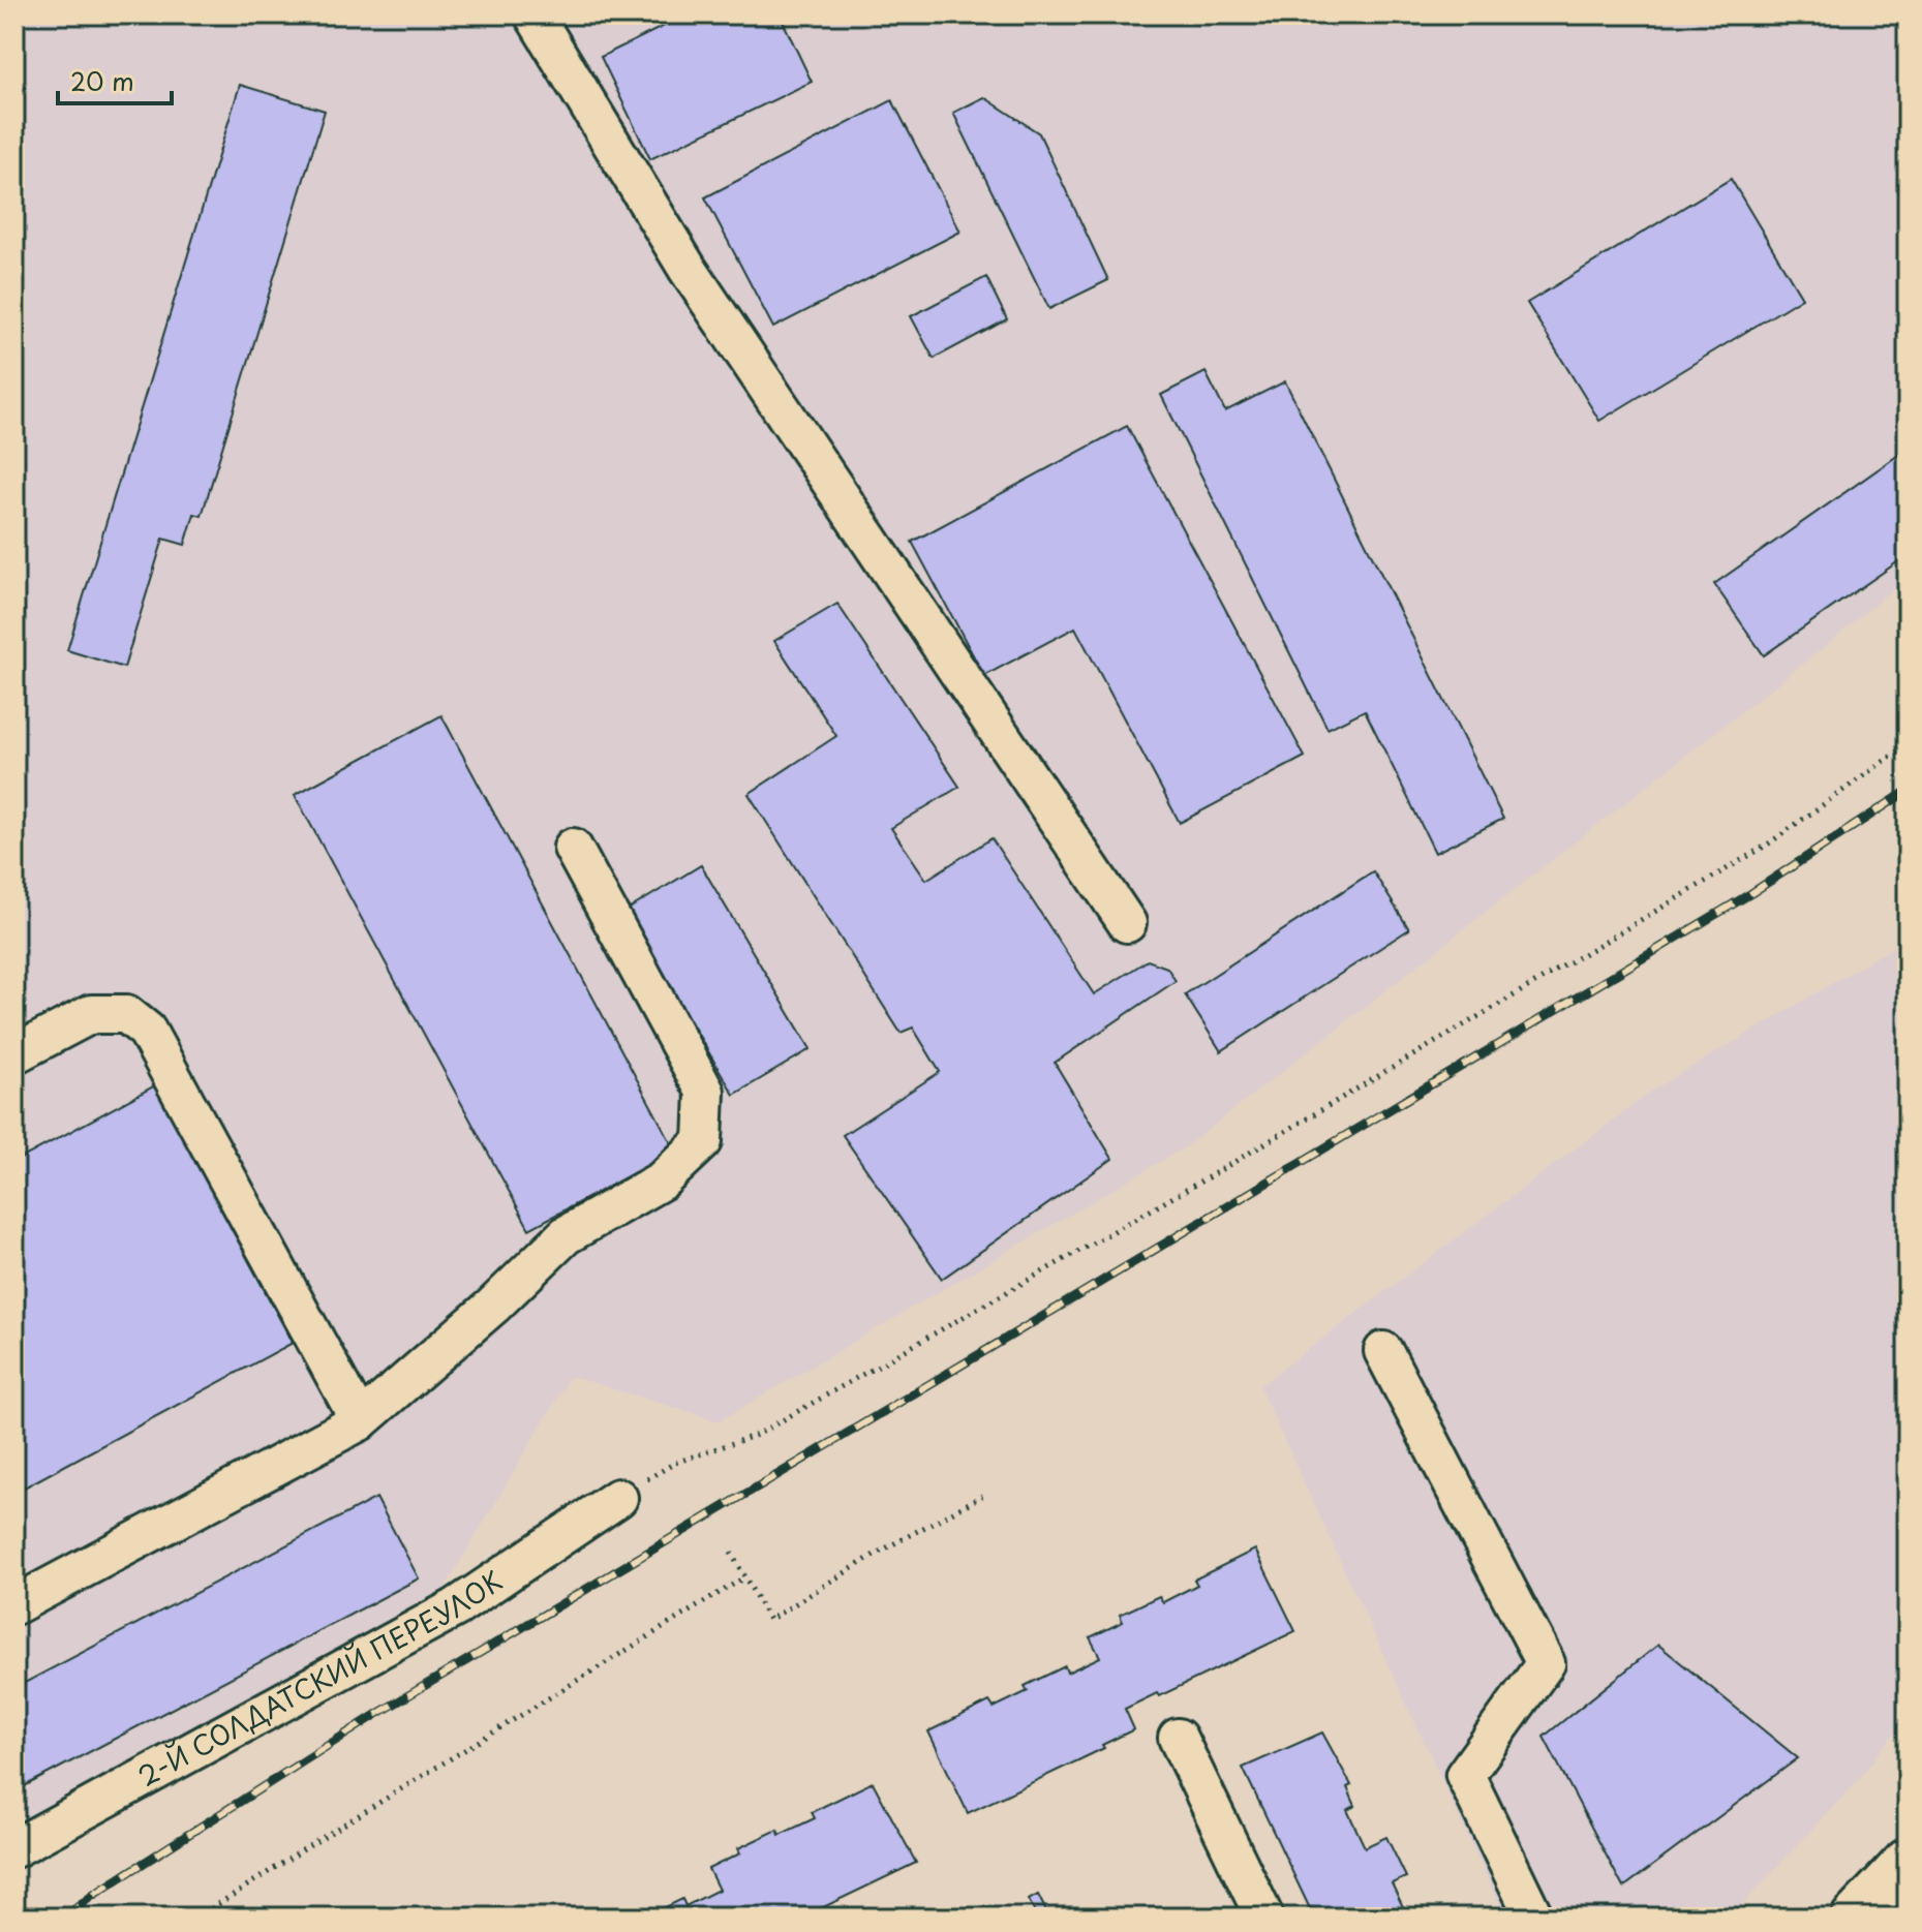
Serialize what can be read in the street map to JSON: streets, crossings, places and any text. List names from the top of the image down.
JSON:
{
  "streets": {
    "street": ["2-Й СОЛДАТСКИЙ ПЕРЕУЛОК"]
  },
  "scale_bar": "20 m"
}
